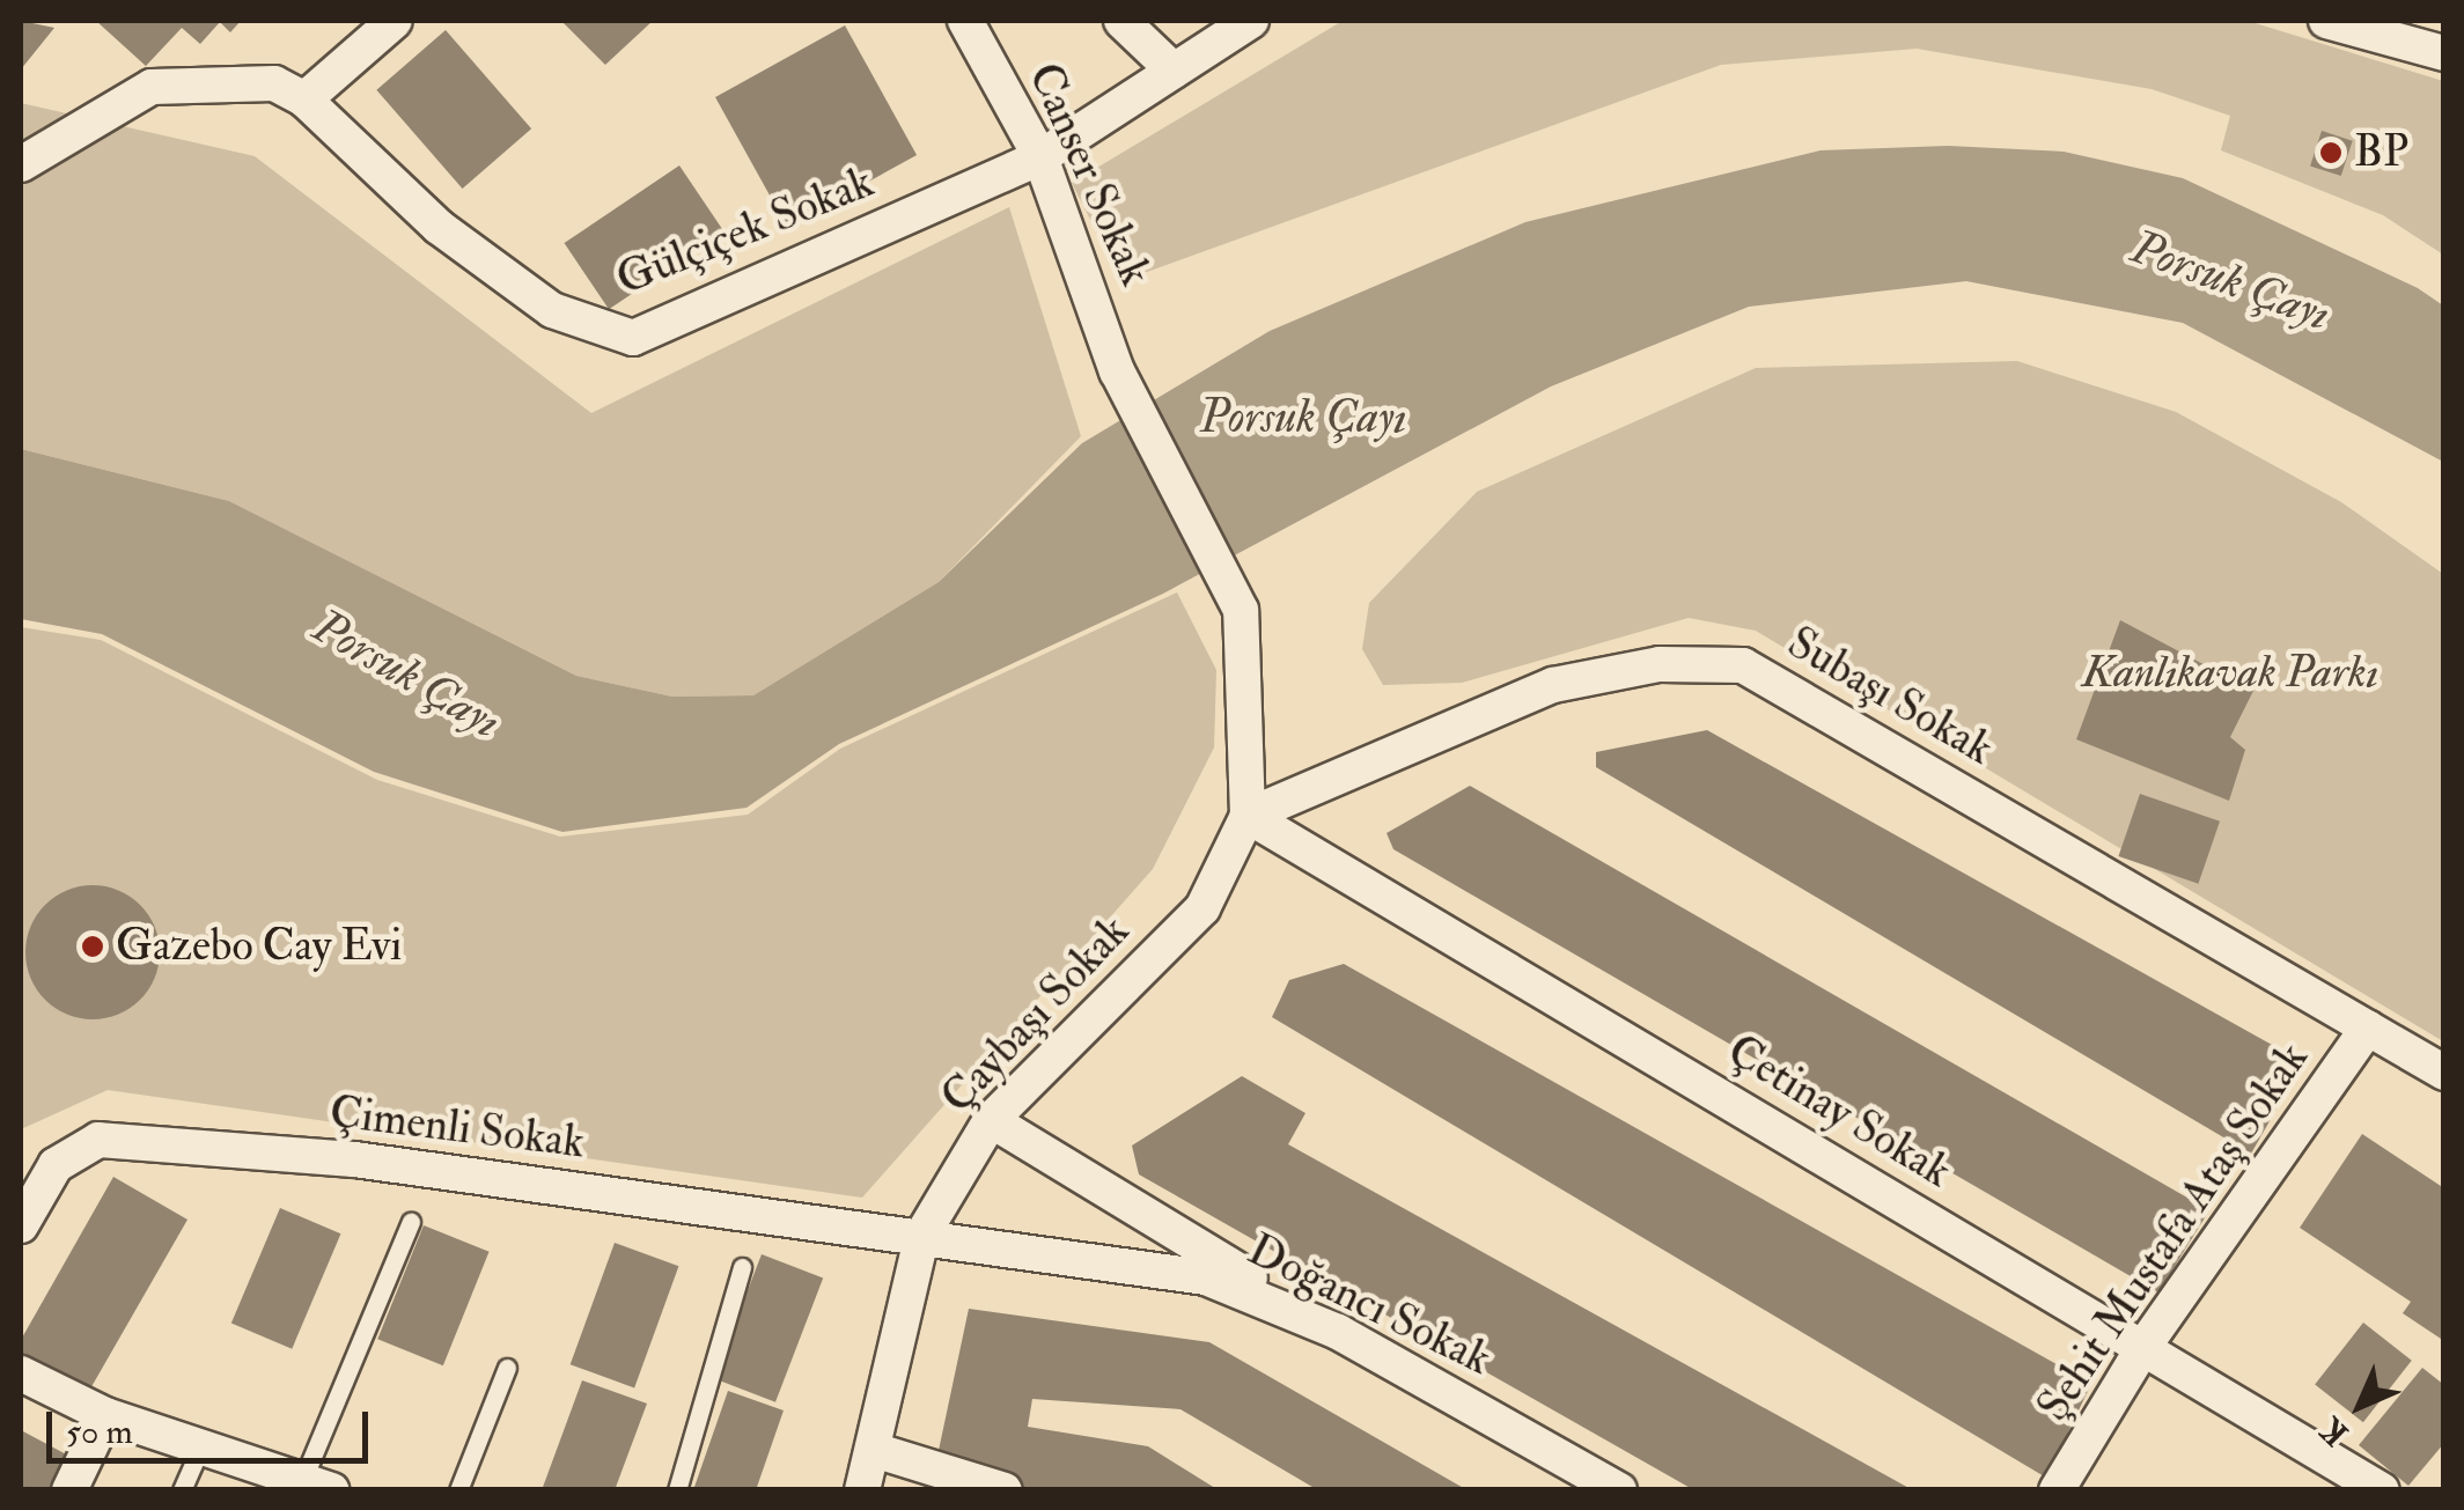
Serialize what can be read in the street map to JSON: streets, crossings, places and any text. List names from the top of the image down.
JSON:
{
  "streets": {
    "street": [
      "Canser Sokak",
      "Gülçiçek Sokak",
      "Subaşı Sokak",
      "Çaybaşı Sokak",
      "Çetinay Sokak",
      "Çimenli Sokak",
      "Şehit Mustafa Ataş Sokak",
      "Doğancı Sokak"
    ]
  },
  "crossings": [
    ["Canser Sokak", "Gülçiçek Sokak"],
    ["Canser Sokak", "Subaşı Sokak"],
    ["Canser Sokak", "Çaybaşı Sokak"],
    ["Canser Sokak", "Çetinay Sokak"],
    ["Subaşı Sokak", "Çaybaşı Sokak"],
    ["Subaşı Sokak", "Çetinay Sokak"],
    ["Subaşı Sokak", "Şehit Mustafa Ataş Sokak"],
    ["Çaybaşı Sokak", "Çetinay Sokak"],
    ["Çaybaşı Sokak", "Çimenli Sokak"],
    ["Çaybaşı Sokak", "Doğancı Sokak"],
    ["Çetinay Sokak", "Şehit Mustafa Ataş Sokak"],
    ["Çimenli Sokak", "Doğancı Sokak"]
  ],
  "water": ["Porsuk Çayı"],
  "parks": ["Kanlıkavak Parkı"],
  "places": ["BP", "Gazebo Cay Evi"],
  "scale_bar": "50 m",
  "north": "bottom left"
}
